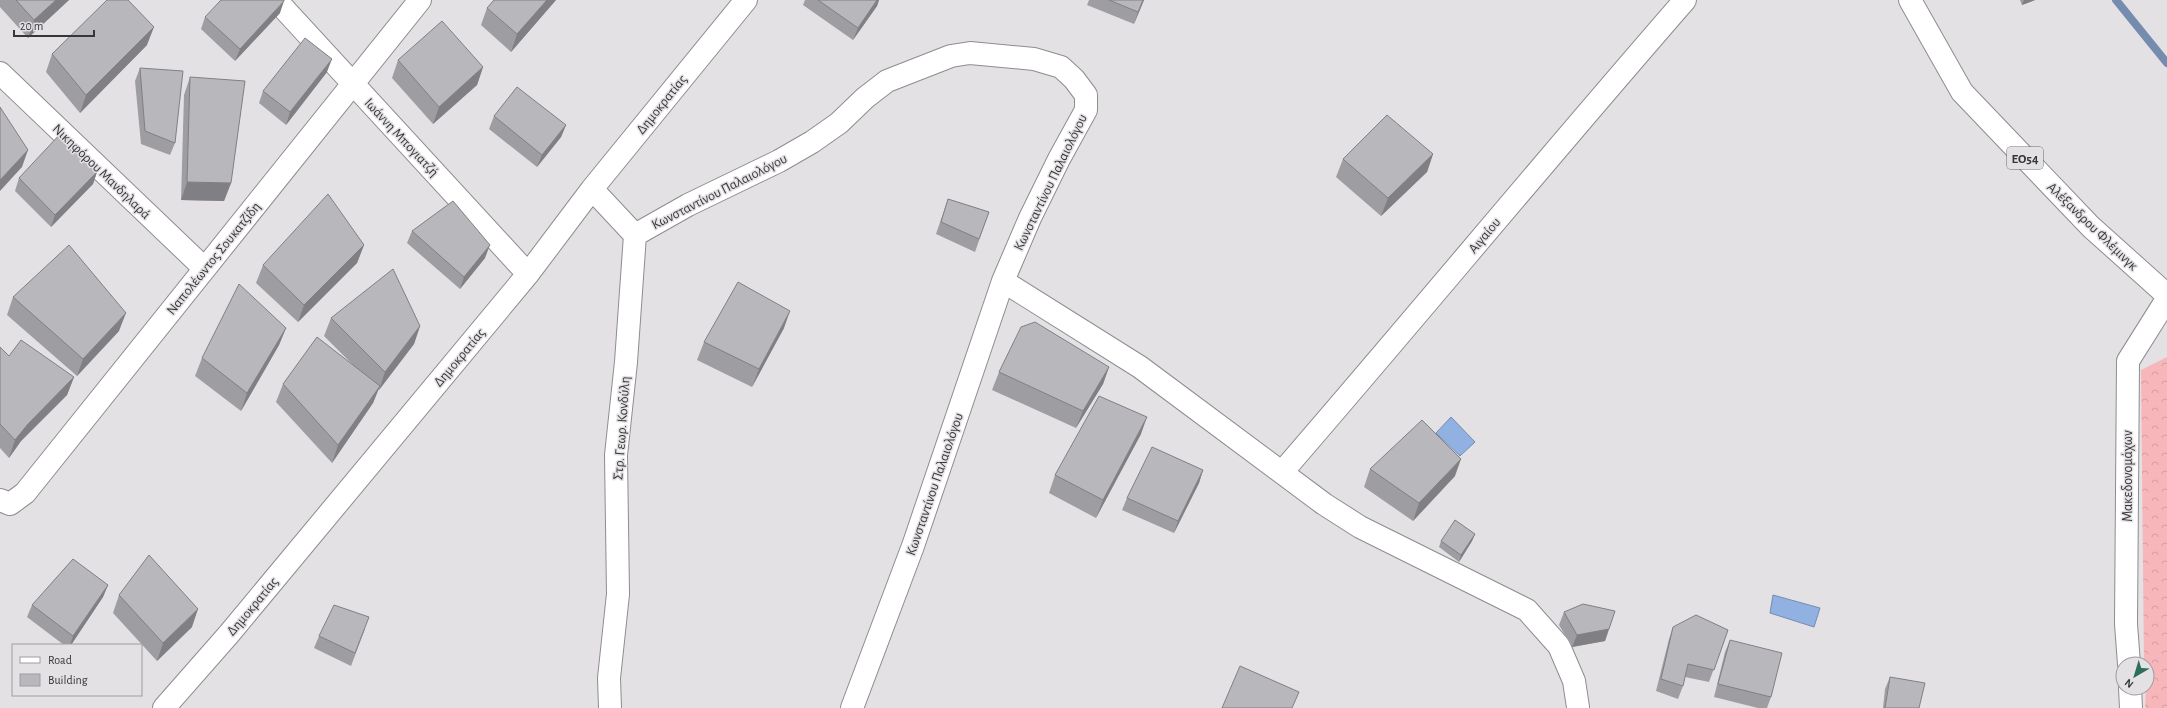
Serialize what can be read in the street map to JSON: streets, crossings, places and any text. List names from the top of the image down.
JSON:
{
  "streets": {
    "street": [
      "Δημοκρατίας",
      "Ιωάννη Μπογιατζή",
      "ΕΟ54",
      "Νικηφόρου Μανδηλαρά",
      "Κωνσταντίνου Παλαιολόγου",
      "Αλέξανδρου Φλέμινγκ",
      "Αιγαίου",
      "Ναπολέωντος Σουκατζίδη",
      "Στρ. Γεωρ. Κονδύλη",
      "Μακεδονομάχων"
    ]
  },
  "crossings": [
    ["Δημοκρατίας", "Ιωάννη Μπογιατζή"],
    ["Ιωάννη Μπογιατζή", "Ναπολέωντος Σουκατζίδη"],
    ["Νικηφόρου Μανδηλαρά", "Ναπολέωντος Σουκατζίδη"],
    ["Κωνσταντίνου Παλαιολόγου", "Στρ. Γεωρ. Κονδύλη"]
  ],
  "legend": ["Road", "Building"],
  "scale_bar": "20 m",
  "north": "bottom left"
}
